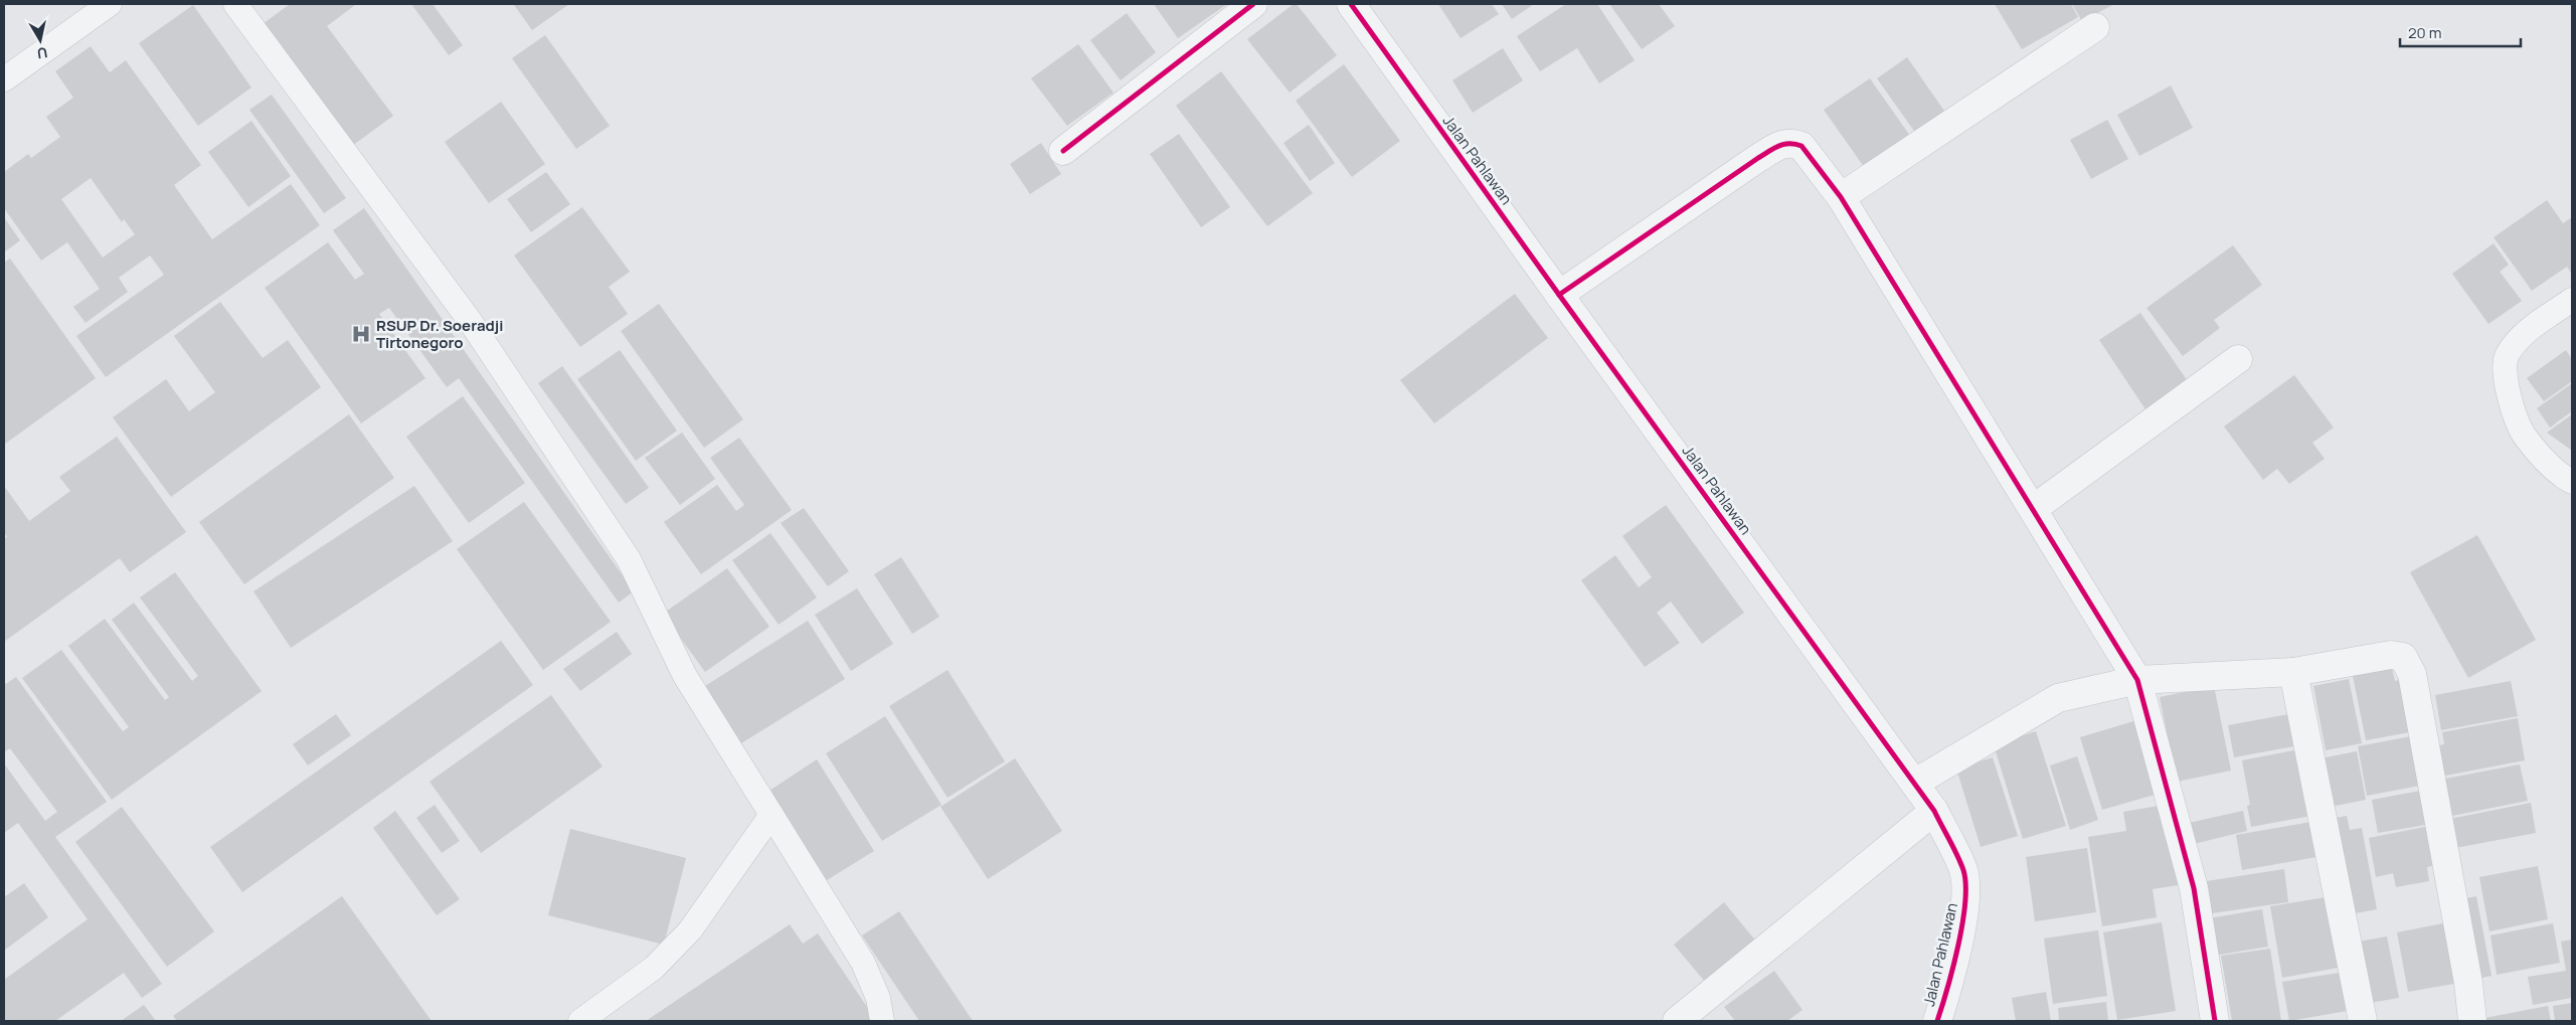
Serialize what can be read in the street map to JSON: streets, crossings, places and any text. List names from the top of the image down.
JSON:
{
  "streets": {
    "street": ["Jalan Pahlawan"]
  },
  "places": {
    "hospital": ["RSUP Dr. Soeradji Tirtonegoro"]
  },
  "scale_bar": "20 m",
  "north": "bottom"
}
